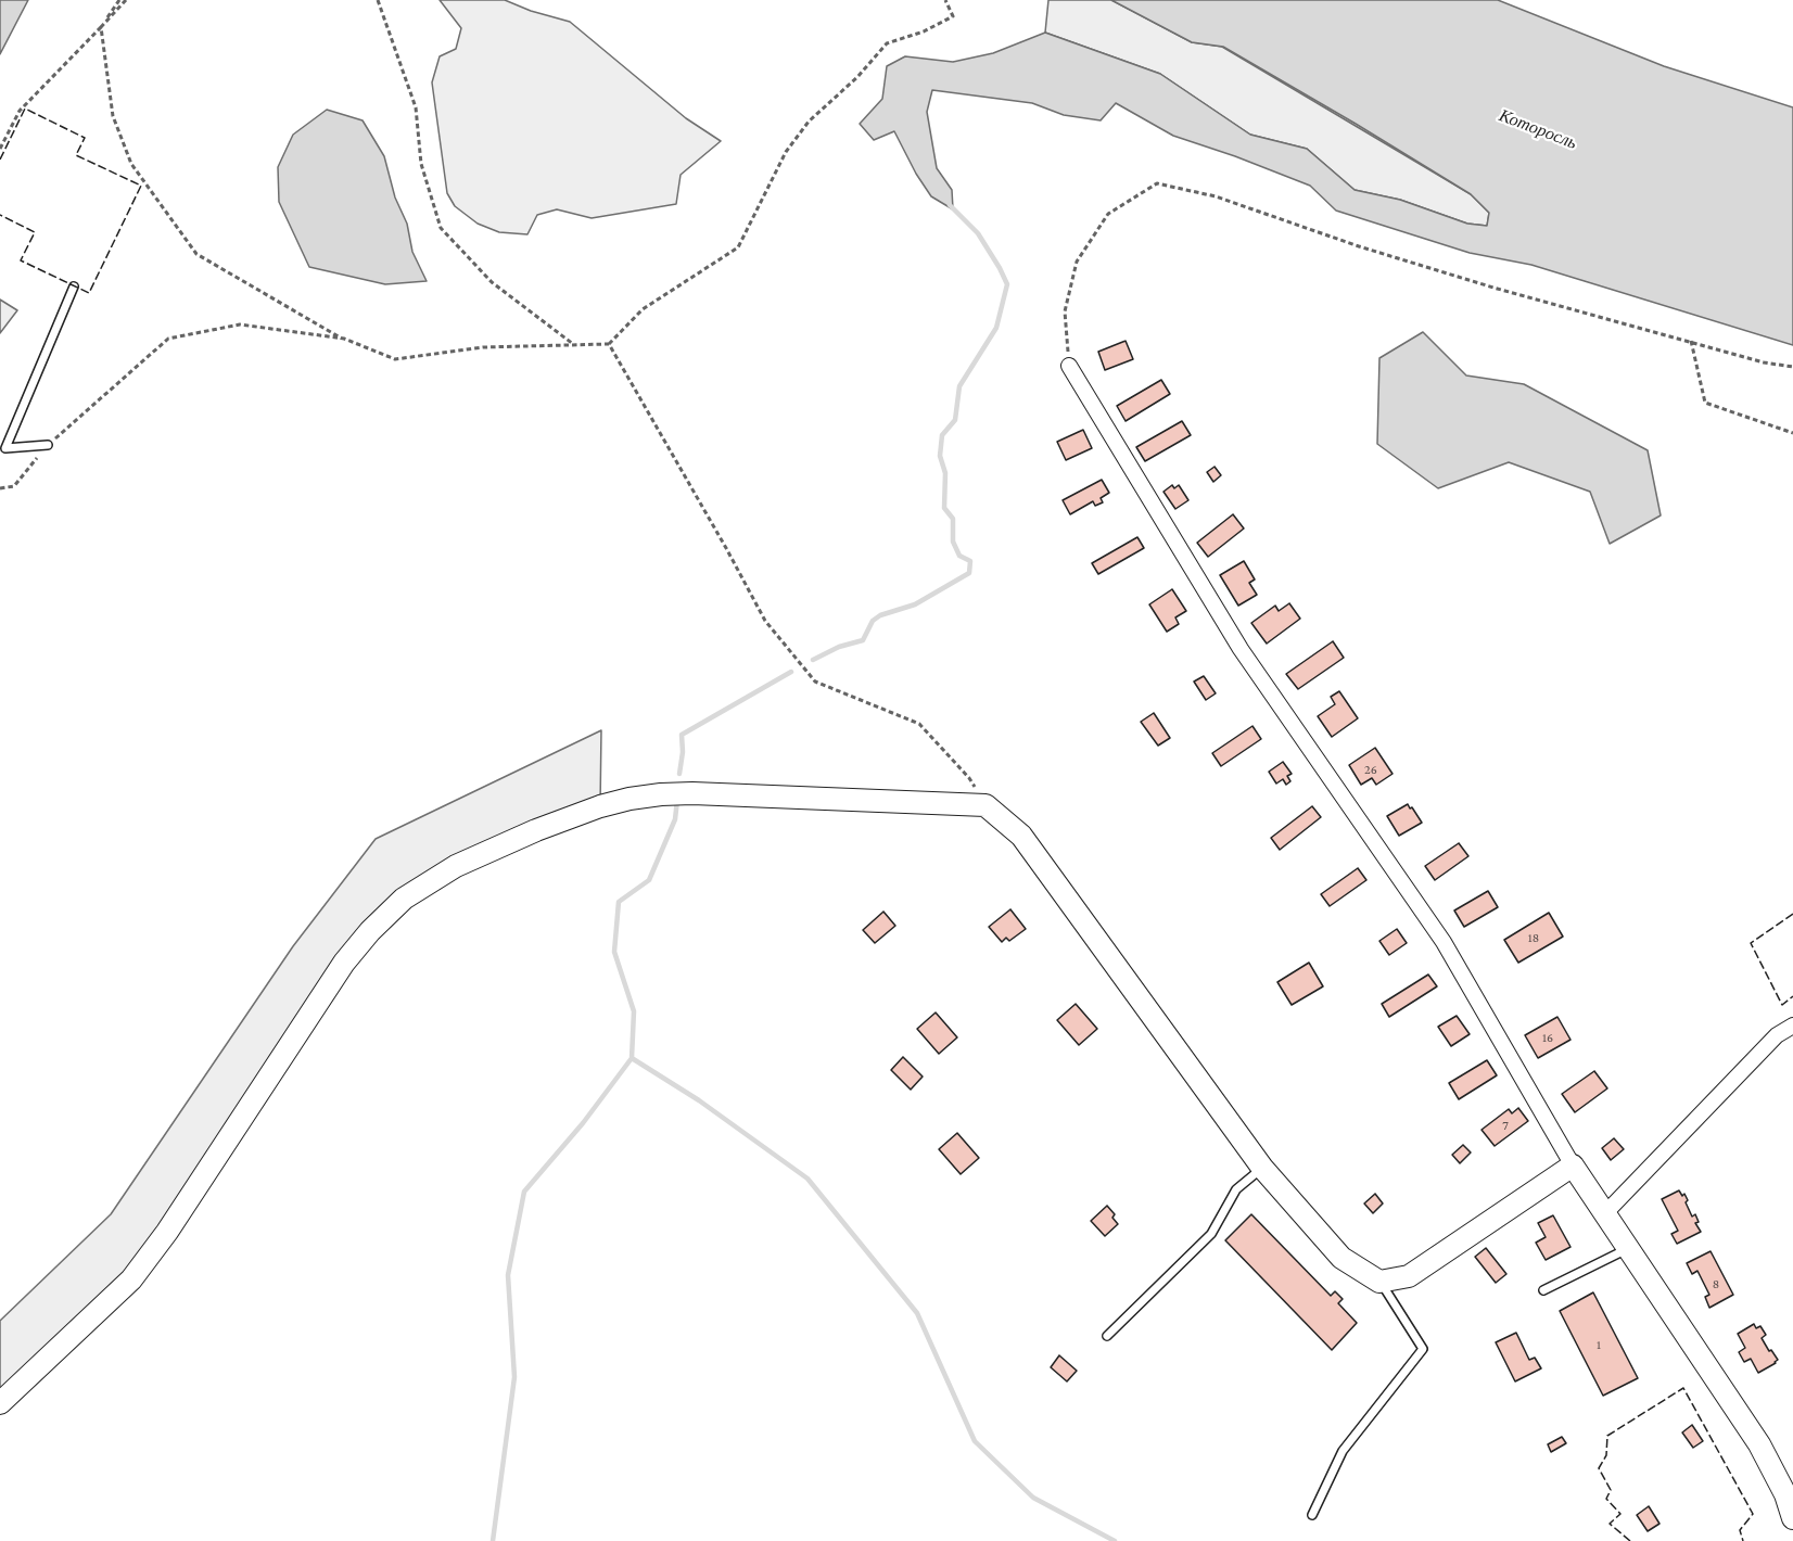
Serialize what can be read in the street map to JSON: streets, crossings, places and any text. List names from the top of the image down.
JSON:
{
  "water": ["Которосль"],
  "house_numbers": [
    "26",
    "18",
    "16",
    "7",
    "8",
    "1"
  ]
}
